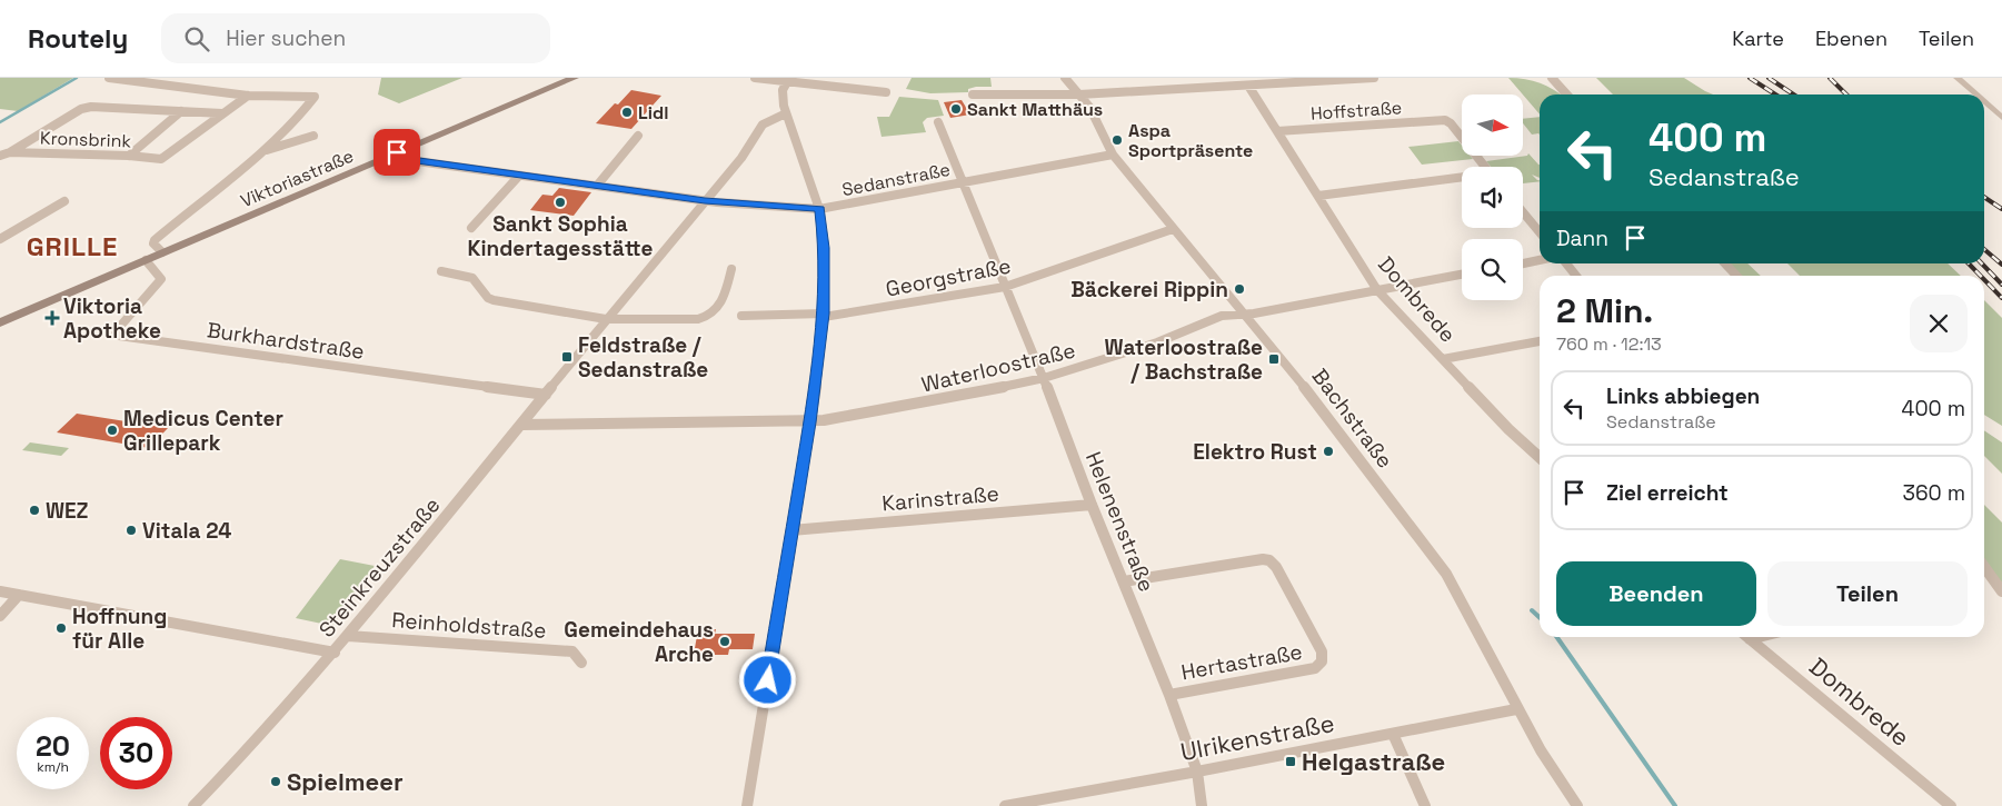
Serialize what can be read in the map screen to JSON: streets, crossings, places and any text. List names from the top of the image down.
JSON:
{
  "streets": {
    "main road": ["Viktoriastraße"],
    "street": [
      "Hoffstraße",
      "Kronsbrink",
      "Sedanstraße",
      "Georgstraße",
      "Dombrede",
      "Burkhardstraße",
      "Waterloostraße",
      "Bachstraße",
      "Karinstraße",
      "Helenenstraße",
      "Steinkreuzstraße",
      "Reinholdstraße",
      "Hertastraße",
      "Ulrikenstraße"
    ]
  },
  "crossings": [
    ["Hoffstraße", "Dombrede"],
    ["Viktoriastraße", "Sedanstraße"],
    ["Viktoriastraße", "Burkhardstraße"],
    ["Sedanstraße", "Bachstraße"],
    ["Sedanstraße", "Helenenstraße"],
    ["Sedanstraße", "Steinkreuzstraße"],
    ["Georgstraße", "Bachstraße"],
    ["Georgstraße", "Helenenstraße"],
    ["Dombrede", "Waterloostraße"],
    ["Burkhardstraße", "Steinkreuzstraße"],
    ["Waterloostraße", "Bachstraße"],
    ["Waterloostraße", "Helenenstraße"],
    ["Waterloostraße", "Steinkreuzstraße"],
    ["Bachstraße", "Ulrikenstraße"],
    ["Karinstraße", "Helenenstraße"],
    ["Helenenstraße", "Hertastraße"],
    ["Helenenstraße", "Ulrikenstraße"],
    ["Steinkreuzstraße", "Reinholdstraße"]
  ],
  "districts": ["GRILLE"],
  "places": {
    "other": [
      "Sankt Matthäus",
      "Lidl",
      "Aspa Sportpräsente",
      "Sankt Sophia Kindertagesstätte",
      "Bäckerei Rippin",
      "Medicus Center Grillepark",
      "Elektro Rust",
      "WEZ",
      "Vitala 24",
      "Hoffnung für Alle",
      "Gemeindehaus Arche",
      "Spielmeer"
    ],
    "health": ["Viktoria Apotheke"],
    "transit": ["Feldstraße / Sedanstraße", "Waterloostraße / Bachstraße", "Helgastraße"]
  },
  "north": "right",
  "page": {
    "header": "Routely",
    "search": "Hier suchen",
    "nav": ["Karte", "Ebenen", "Teilen"],
    "turn": ["400 m", "Sedanstraße"],
    "then": "Dann",
    "heading": ["2 Min.", "760 m · 12:13"],
    "list": [
      {
        "name": "Links abbiegen",
        "note": "Sedanstraße",
        "value": "400 m"
      },
      {
        "name": "Ziel erreicht",
        "value": "360 m"
      }
    ],
    "buttons": ["Beenden", "Teilen"],
    "speed": "20 km/h",
    "limit": "30"
  }
}
